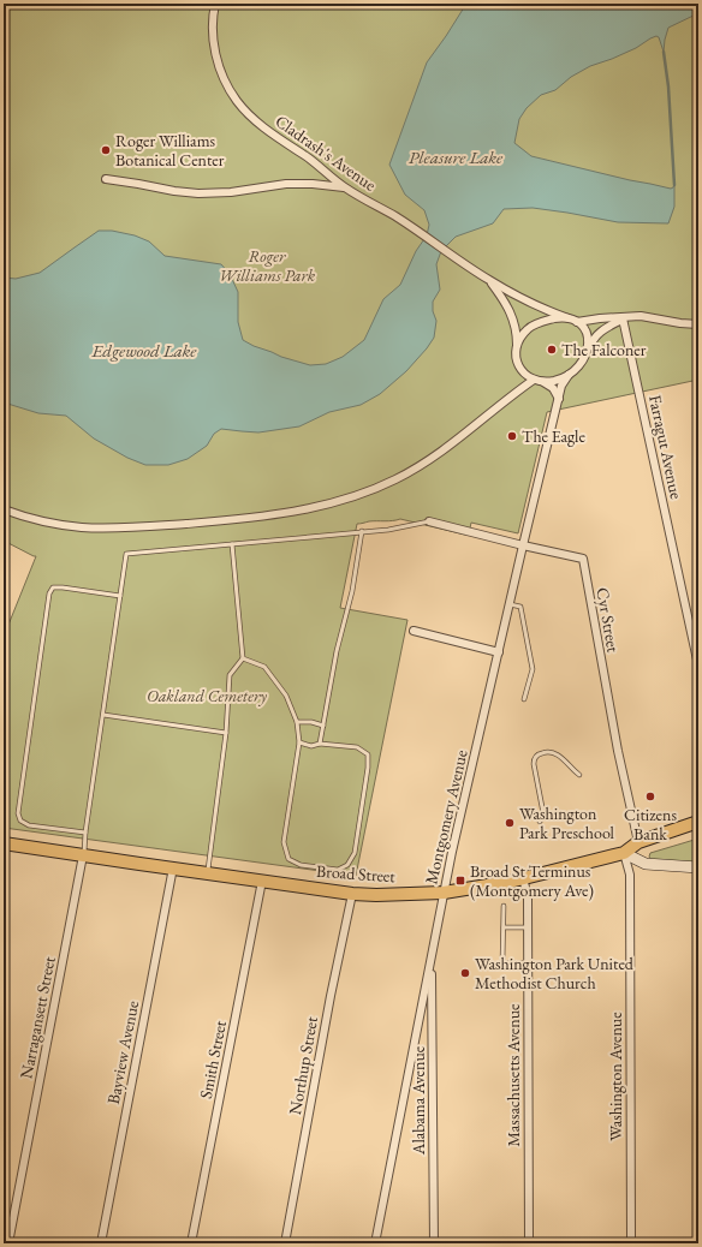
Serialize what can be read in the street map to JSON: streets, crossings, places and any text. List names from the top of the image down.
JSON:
{
  "streets": {
    "main road": ["Broad Street"],
    "street": [
      "Cladrash's Avenue",
      "Farragut Avenue",
      "Cyr Street",
      "Montgomery Avenue",
      "Narragansett Street",
      "Bayview Avenue",
      "Smith Street",
      "Northup Street",
      "Massachusetts Avenue",
      "Washington Avenue",
      "Alabama Avenue"
    ]
  },
  "crossings": [
    ["Cladrash's Avenue", "Montgomery Avenue"],
    ["Cyr Street", "Montgomery Avenue"],
    ["Cyr Street", "Broad Street"],
    ["Montgomery Avenue", "Broad Street"],
    ["Montgomery Avenue", "Alabama Avenue"],
    ["Broad Street", "Narragansett Street"],
    ["Broad Street", "Bayview Avenue"],
    ["Broad Street", "Smith Street"],
    ["Broad Street", "Northup Street"],
    ["Broad Street", "Massachusetts Avenue"],
    ["Broad Street", "Washington Avenue"]
  ],
  "water": ["Pleasure Lake", "Edgewood Lake"],
  "parks": ["Roger Williams Park", "Oakland Cemetery"],
  "places": {
    "other": [
      "Roger Williams Botanical Center",
      "The Falconer",
      "The Eagle",
      "Citizens Bank",
      "Washington Park Preschool",
      "Washington Park United Methodist Church"
    ],
    "transit": ["Broad St Terminus (Montgomery Ave)"]
  }
}
